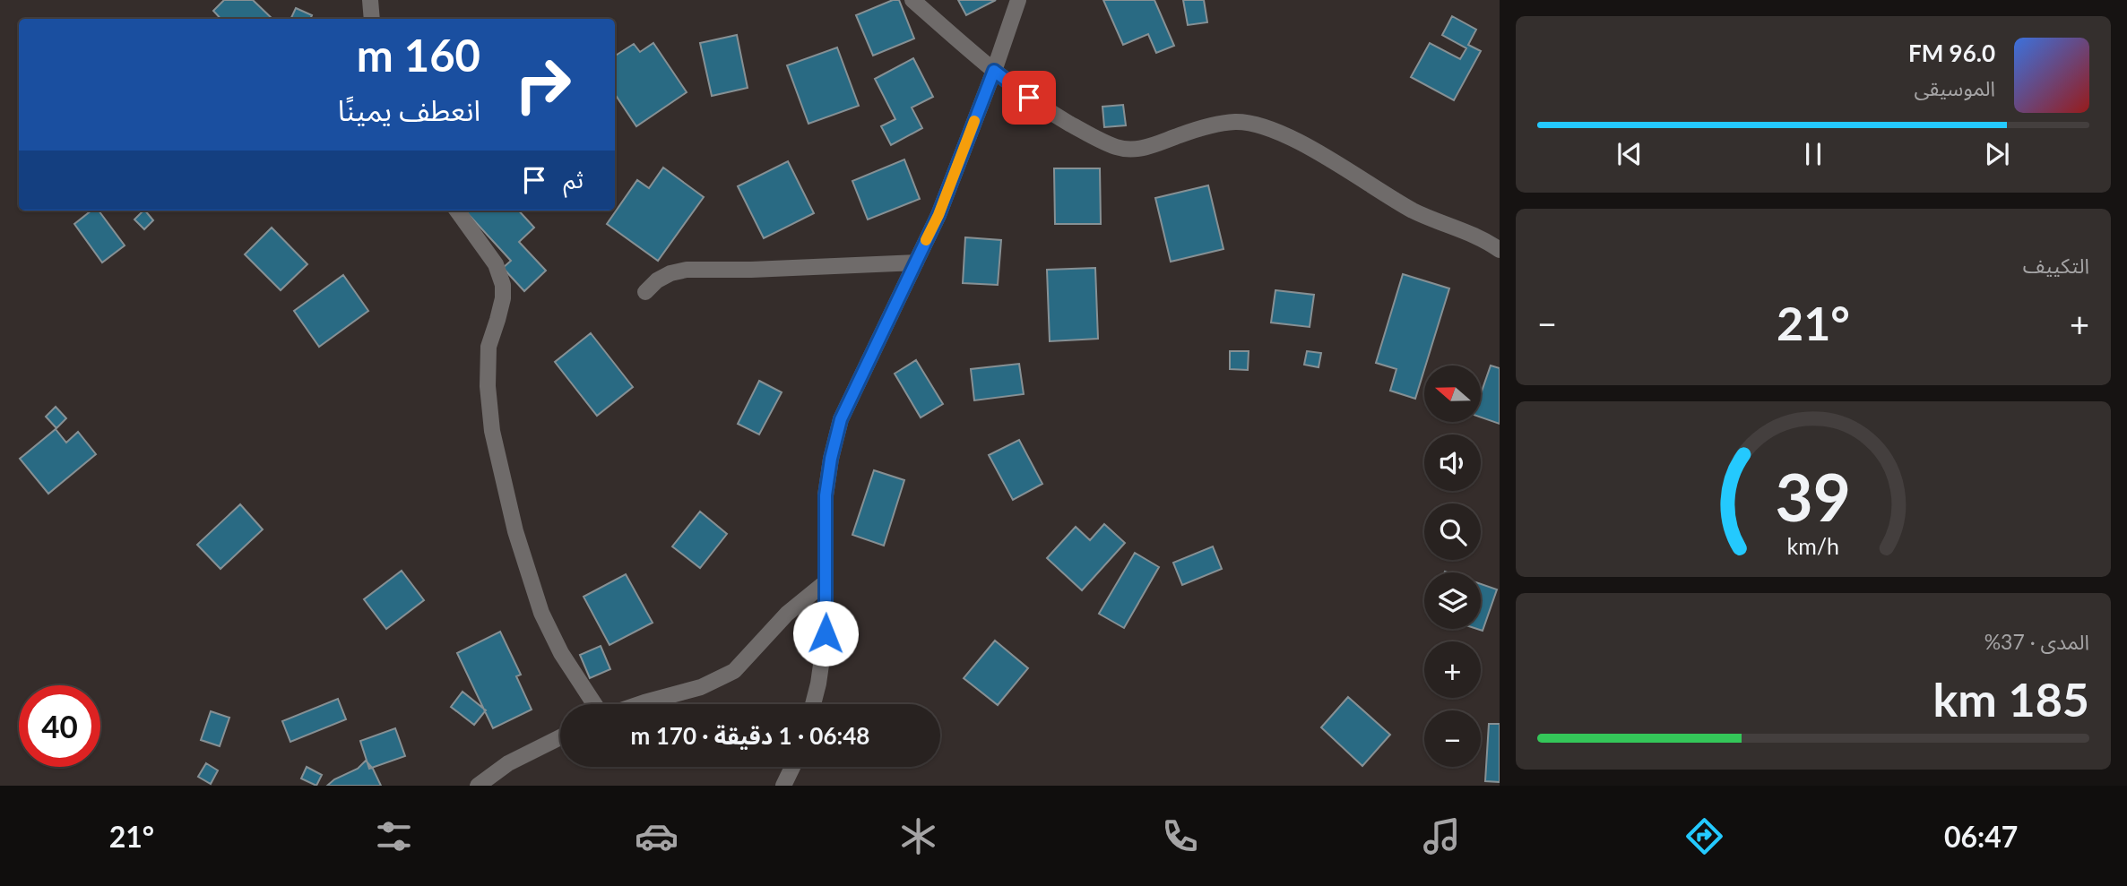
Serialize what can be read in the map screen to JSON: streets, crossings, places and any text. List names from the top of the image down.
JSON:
{
  "north": "left",
  "page": {
    "turn": ["160 m", "انعطف يمينًا"],
    "song": ["96.0 FM", "الموسيقى"],
    "then": "ثم",
    "tile": [
      "التكييف",
      ["المدى · 37%", "185 km"]
    ],
    "heat": ["−", "21°", "+"],
    "map_buttons": ["+", "−"],
    "limit": "40",
    "trip": "06:48 · 1 دقيقة · 170 m",
    "tabs": ["06:47", "21°"],
    "gauge": ["39", "km/h"]
  }
}
